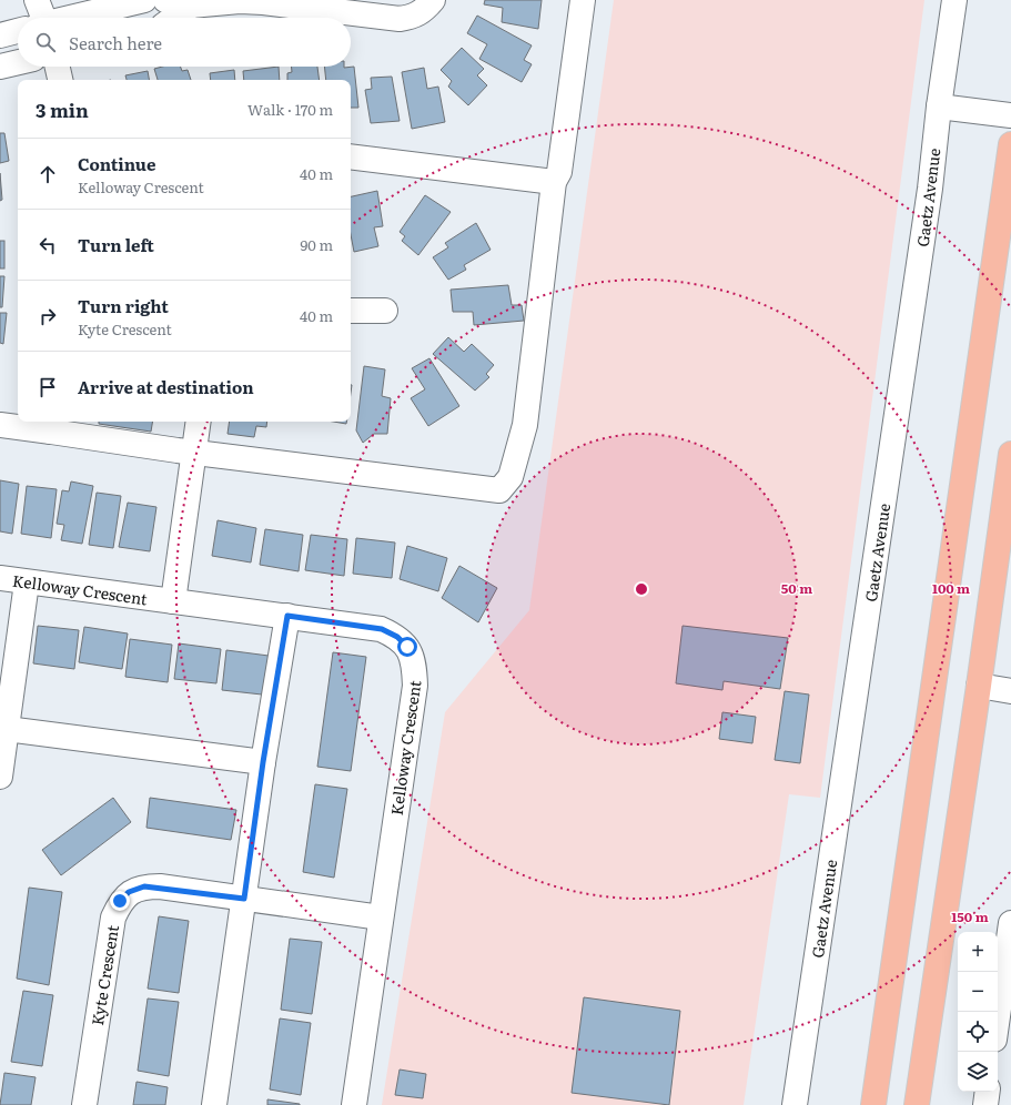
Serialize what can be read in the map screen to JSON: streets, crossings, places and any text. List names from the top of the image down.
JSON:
{
  "streets": {
    "street": ["Gaetz Avenue", "Kelloway Crescent", "Kyte Crescent"]
  },
  "crossings": [
    ["Kelloway Crescent", "Kyte Crescent"]
  ],
  "page": {
    "search": "Search here",
    "heading": ["3 min", "Walk · 170 m"],
    "list": [
      ["Continue", "Kelloway Crescent", "40 m"],
      ["Turn left", "90 m"],
      ["Turn right", "Kyte Crescent", "40 m"],
      "Arrive at destination"
    ],
    "map_buttons": ["+", "−"]
  },
  "rings": ["50 m", "100 m", "150 m"]
}
